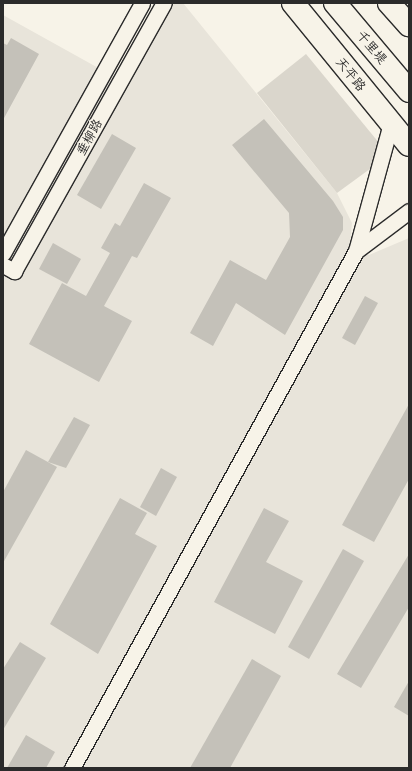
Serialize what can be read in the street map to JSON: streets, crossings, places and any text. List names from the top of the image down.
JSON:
{
  "streets": {
    "main road": ["千里堤", "天平路"],
    "street": ["垂柳路"]
  }
}
